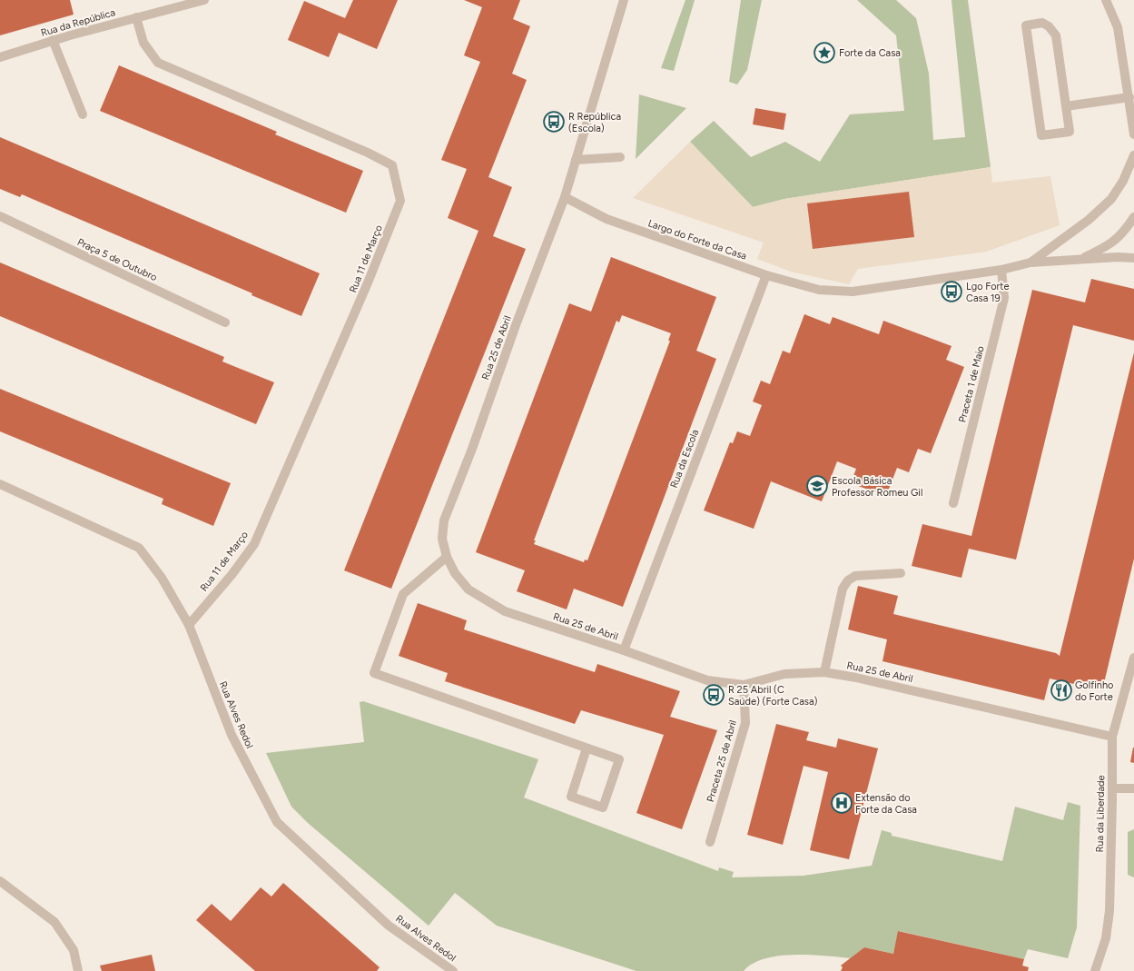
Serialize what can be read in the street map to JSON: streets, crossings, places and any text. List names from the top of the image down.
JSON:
{
  "streets": {
    "street": [
      "Rua da República",
      "Largo do Forte da Casa",
      "Rua 11 de Março",
      "Praça 5 de Outubro",
      "Rua 25 de Abril",
      "Praceta 1 de Maio",
      "Rua da Escola",
      "Rua Alves Redol",
      "Praceta 25 de Abril",
      "Rua da Liberdade"
    ]
  },
  "crossings": [
    ["Rua da República", "Rua 11 de Março"],
    ["Largo do Forte da Casa", "Rua 25 de Abril"],
    ["Largo do Forte da Casa", "Praceta 1 de Maio"],
    ["Largo do Forte da Casa", "Rua da Escola"],
    ["Rua 11 de Março", "Rua Alves Redol"],
    ["Rua 25 de Abril", "Rua da Escola"],
    ["Rua 25 de Abril", "Praceta 25 de Abril"],
    ["Rua 25 de Abril", "Rua da Liberdade"]
  ],
  "places": {
    "place": ["Forte da Casa"],
    "bus stop": ["R República (Escola)", "Lgo Forte Casa 19", "R 25 Abril (C Saúde) (Forte Casa)"],
    "school or university": ["Escola Básica Professor Romeu Gil"],
    "restaurant": ["Golfinho do Forte"],
    "hospital": ["Extensão do Forte da Casa"]
  }
}
